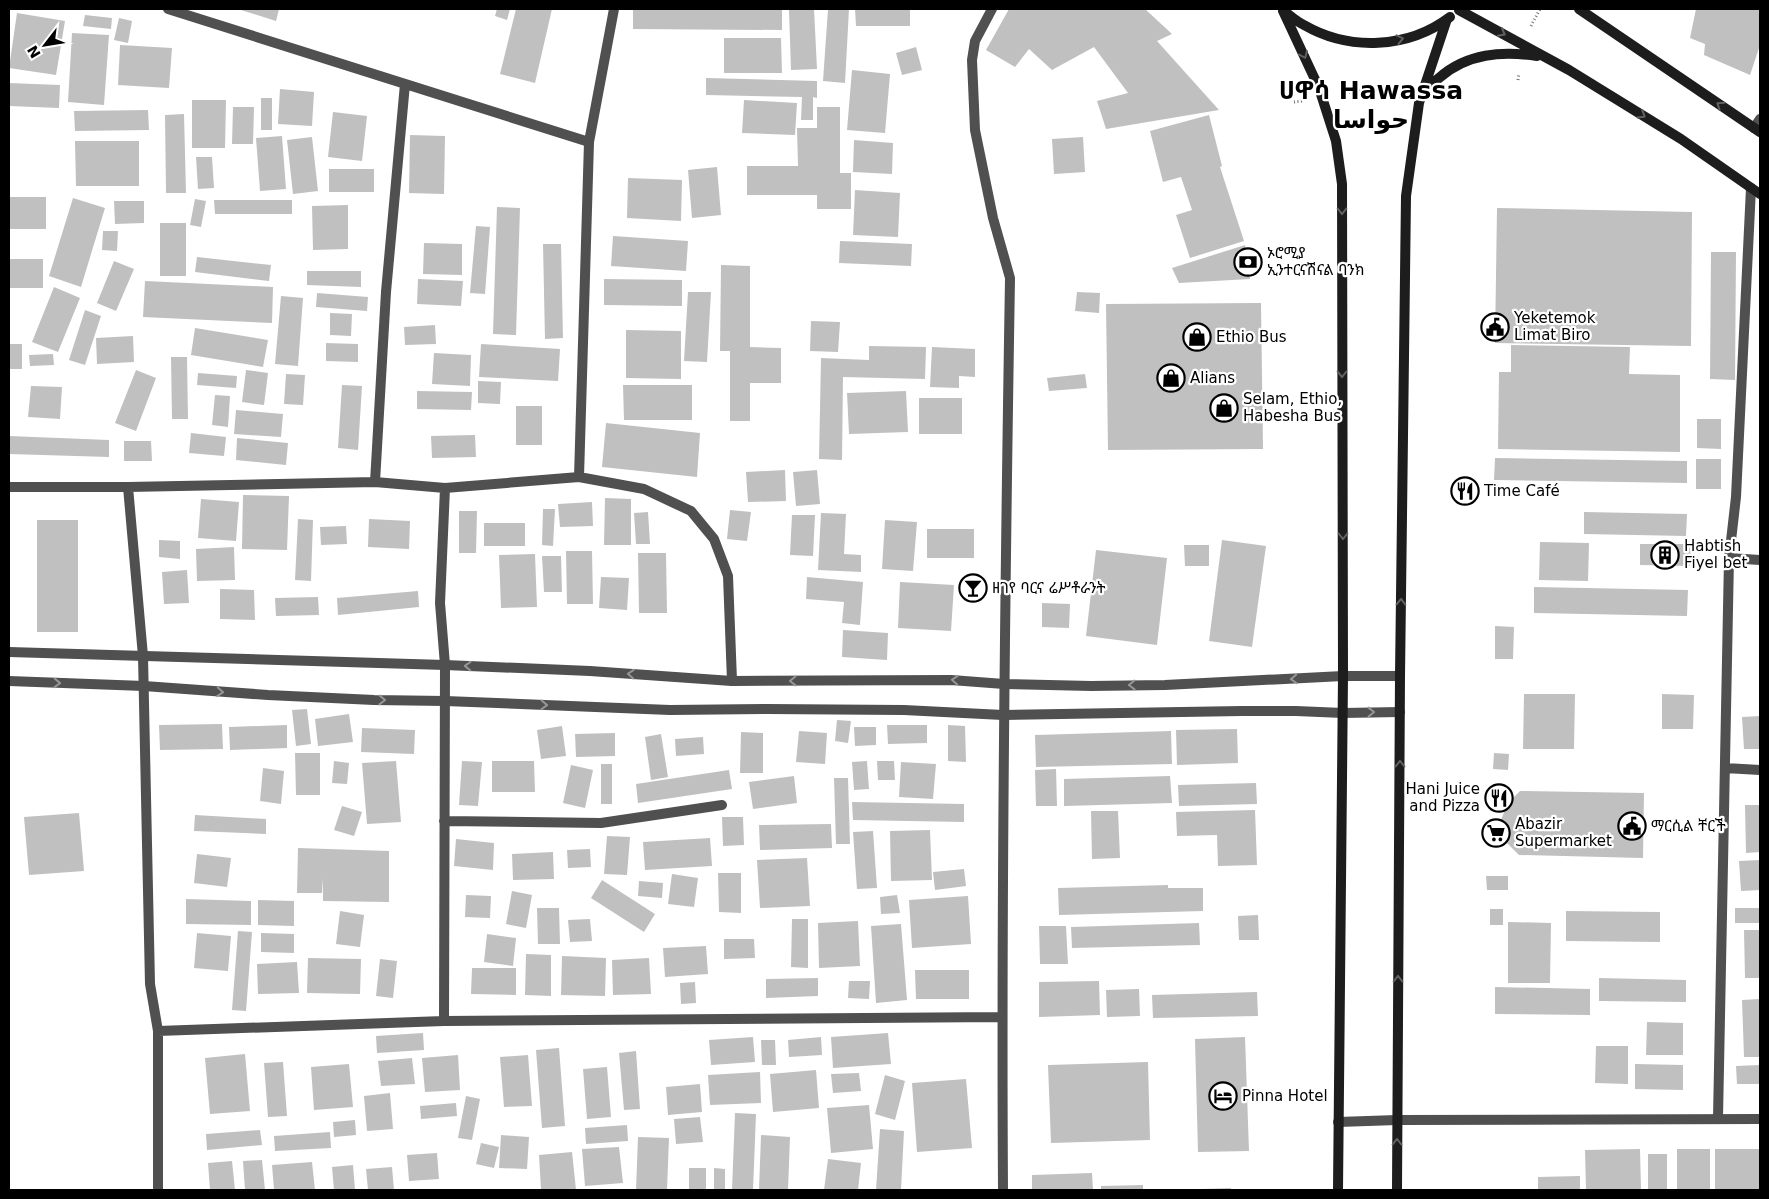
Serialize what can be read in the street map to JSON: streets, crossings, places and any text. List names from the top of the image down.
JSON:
{
  "districts": ["ሀዋሳ Hawassa حواسا"],
  "places": {
    "bank": ["ኦሮሚያ ኢንተርናሽናል ባንክ"],
    "public building": ["Yeketemok Limat Biro", "ማርሲል ቸርች"],
    "shop": ["Ethio Bus", "Alians", "Selam, Ethio, Habesha Bus"],
    "restaurant": ["Time Café", "Hani Juice and Pizza"],
    "building": ["Habtish Fiyel bet"],
    "bar": ["ዘገየ ባርና ሬሥቶራንት"],
    "supermarket": ["Abazir Supermarket"],
    "hotel": ["Pinna Hotel"]
  },
  "north": "bottom left"
}
